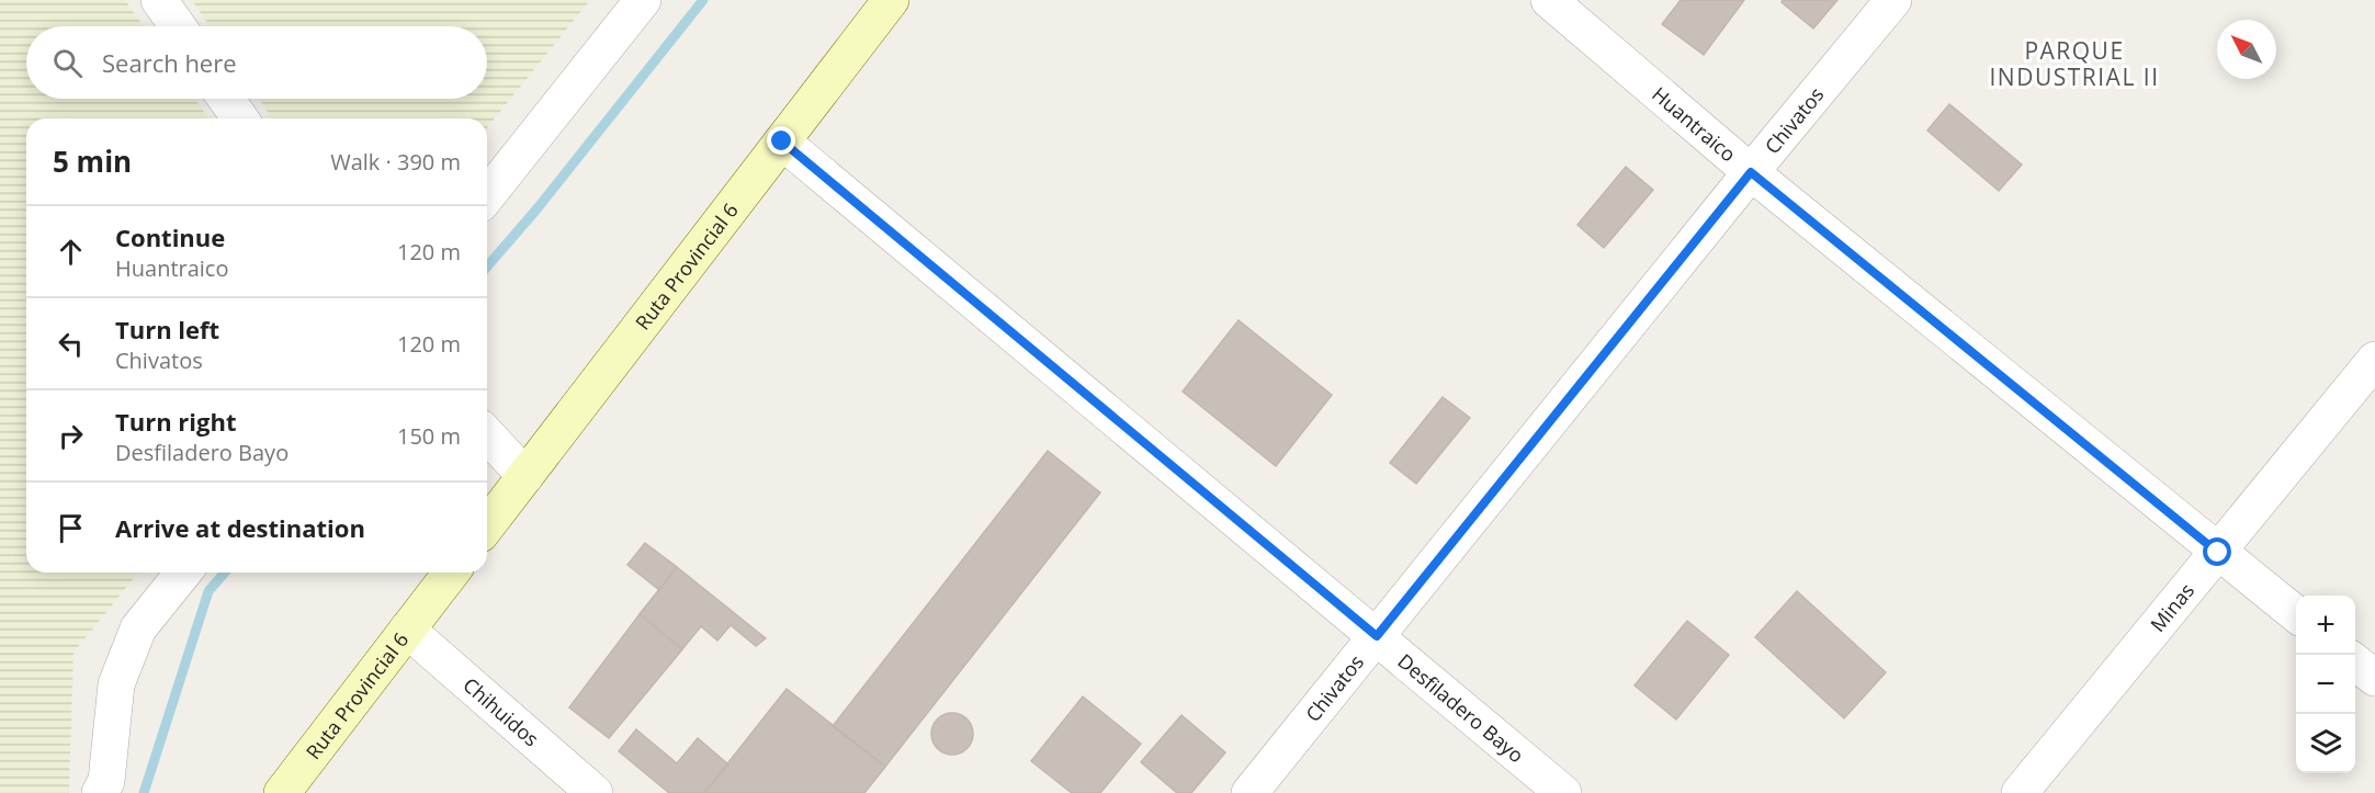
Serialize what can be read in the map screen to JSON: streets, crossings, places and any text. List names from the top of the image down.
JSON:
{
  "streets": {
    "main road": ["Ruta Provincial 6"],
    "street": [
      "Chivatos",
      "Huantraico",
      "Minas",
      "Desfiladero Bayo",
      "Chihuidos"
    ]
  },
  "crossings": [
    ["Chivatos", "Huantraico"],
    ["Chivatos", "Desfiladero Bayo"],
    ["Huantraico", "Minas"],
    ["Ruta Provincial 6", "Desfiladero Bayo"],
    ["Ruta Provincial 6", "Chihuidos"]
  ],
  "districts": ["PARQUE INDUSTRIAL II"],
  "north": "top left",
  "page": {
    "search": "Search here",
    "heading": ["5 min", "Walk · 390 m"],
    "list": [
      ["Continue", "Huantraico", "120 m"],
      ["Turn left", "Chivatos", "120 m"],
      ["Turn right", "Desfiladero Bayo", "150 m"],
      "Arrive at destination"
    ],
    "map_buttons": ["+", "−"]
  }
}
